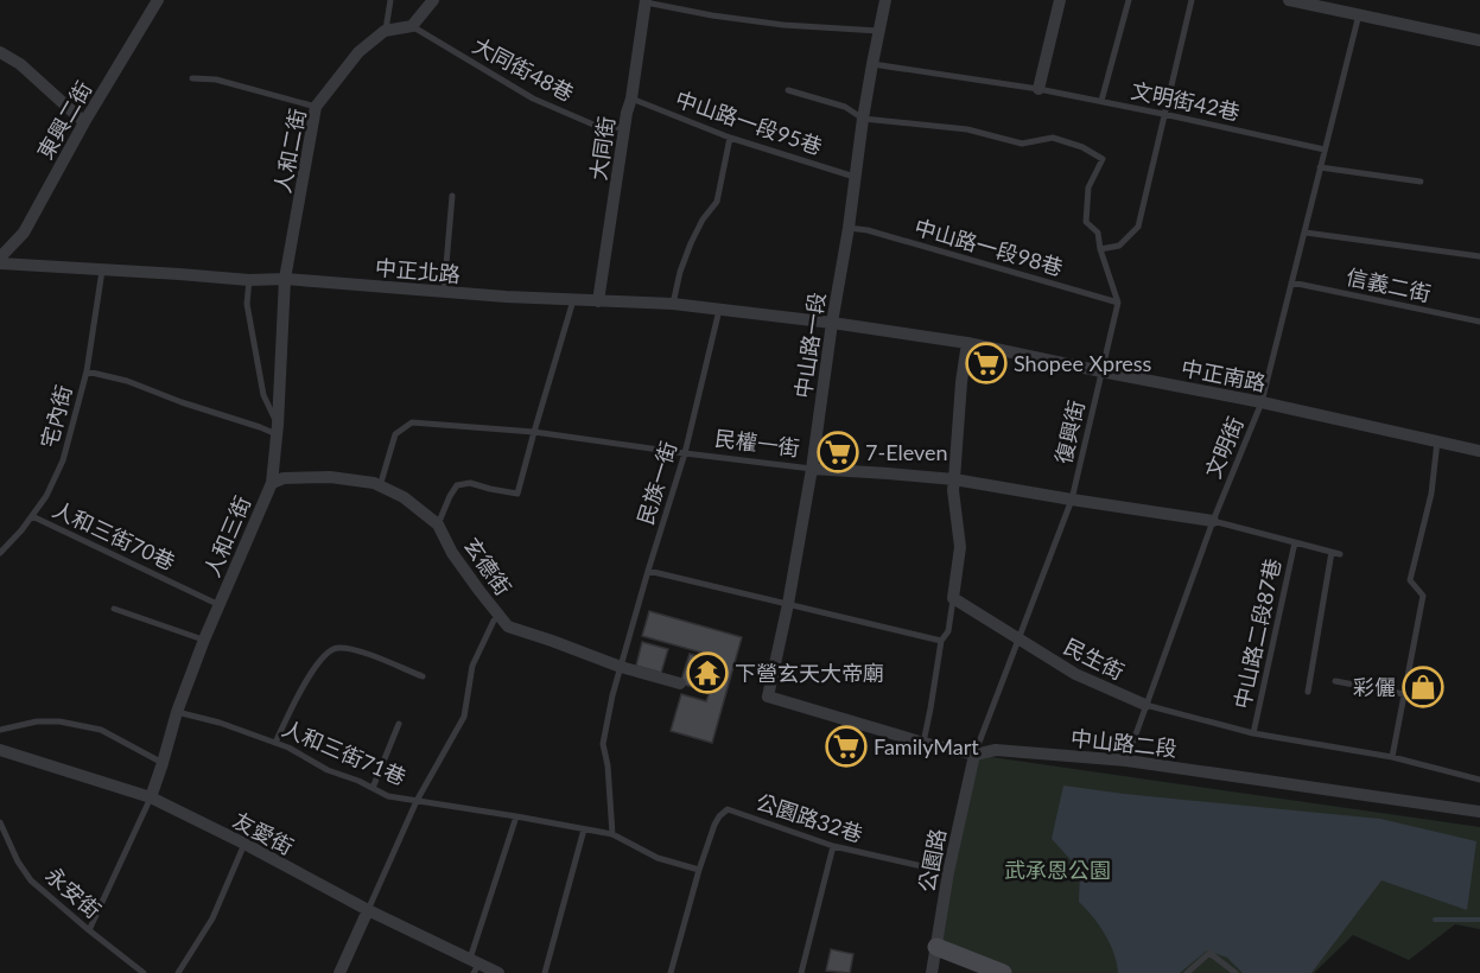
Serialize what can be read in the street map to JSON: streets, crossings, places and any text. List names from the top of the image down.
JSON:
{
  "streets": {
    "street": [
      "東興二街",
      "大同街",
      "人和二街",
      "中正北路",
      "中山路一段",
      "中正南路",
      "民權一街",
      "人和三街",
      "玄德街",
      "民生街",
      "中山路二段",
      "友愛街",
      "公園路"
    ],
    "lane": [
      "大同街48巷",
      "文明街42巷",
      "中山路一段95巷",
      "中山路一段98巷",
      "信義二街",
      "宅內街",
      "復興街",
      "文明街",
      "民族一街",
      "人和三街70巷",
      "中山路二段87巷",
      "人和三街71巷",
      "公園路32巷",
      "永安街"
    ]
  },
  "crossings": [
    ["大同街48巷", "大同街"],
    ["文明街42巷", "中山路一段"],
    ["文明街42巷", "文明街"],
    ["中山路一段95巷", "大同街"],
    ["中山路一段95巷", "中山路一段"],
    ["大同街", "中正北路"],
    ["人和二街", "中正北路"],
    ["人和二街", "人和三街"],
    ["中山路一段98巷", "中山路一段"],
    ["中山路一段98巷", "復興街"],
    ["中正北路", "中山路一段"],
    ["中正北路", "中正南路"],
    ["中正北路", "宅內街"],
    ["中正北路", "民族一街"],
    ["中正北路", "人和三街"],
    ["信義二街", "文明街"],
    ["中山路一段", "中正南路"],
    ["中山路一段", "民權一街"],
    ["中山路一段", "中山路二段"],
    ["中正南路", "復興街"],
    ["中正南路", "文明街"],
    ["宅內街", "人和三街70巷"],
    ["復興街", "民權一街"],
    ["復興街", "民生街"],
    ["復興街", "中山路二段"],
    ["復興街", "公園路"],
    ["民權一街", "文明街"],
    ["民權一街", "民族一街"],
    ["民權一街", "玄德街"],
    ["文明街", "民生街"],
    ["文明街", "中山路二段"],
    ["民族一街", "玄德街"],
    ["民族一街", "人和三街71巷"],
    ["人和三街70巷", "人和三街"],
    ["人和三街", "玄德街"],
    ["人和三街", "人和三街71巷"],
    ["人和三街", "友愛街"],
    ["中山路二段87巷", "民生街"],
    ["中山路二段", "公園路"],
    ["人和三街71巷", "公園路32巷"],
    ["公園路32巷", "公園路"]
  ],
  "parks": ["武承恩公園"],
  "places": {
    "supermarket": ["Shopee Xpress", "7-Eleven", "FamilyMart"],
    "temple": ["下營玄天大帝廟"],
    "shop": ["彩儷"]
  }
}
